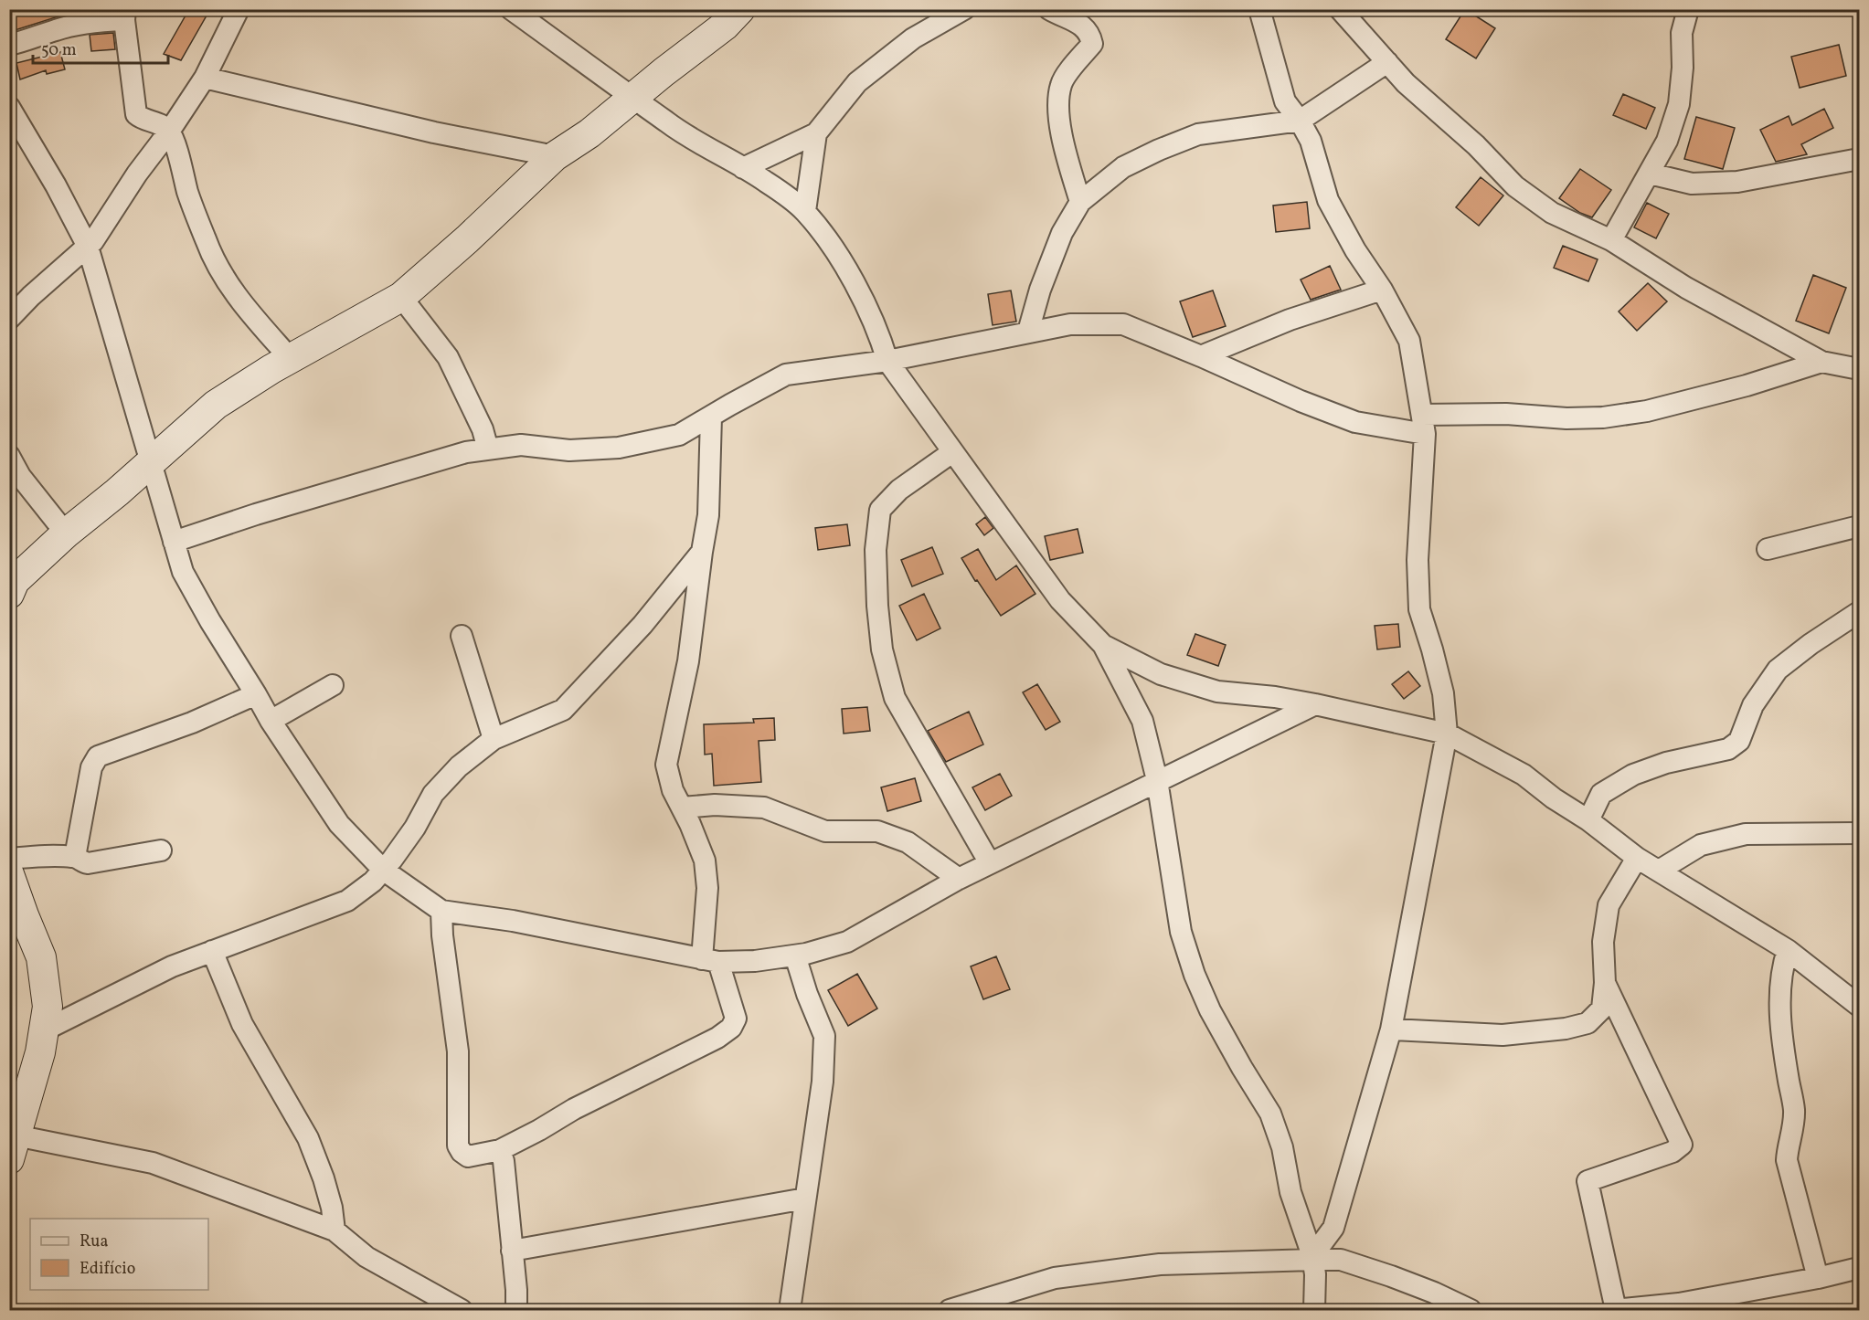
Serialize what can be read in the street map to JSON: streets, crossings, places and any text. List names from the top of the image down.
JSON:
{
  "legend": ["Rua", "Edifício"],
  "scale_bar": "50 m"
}
